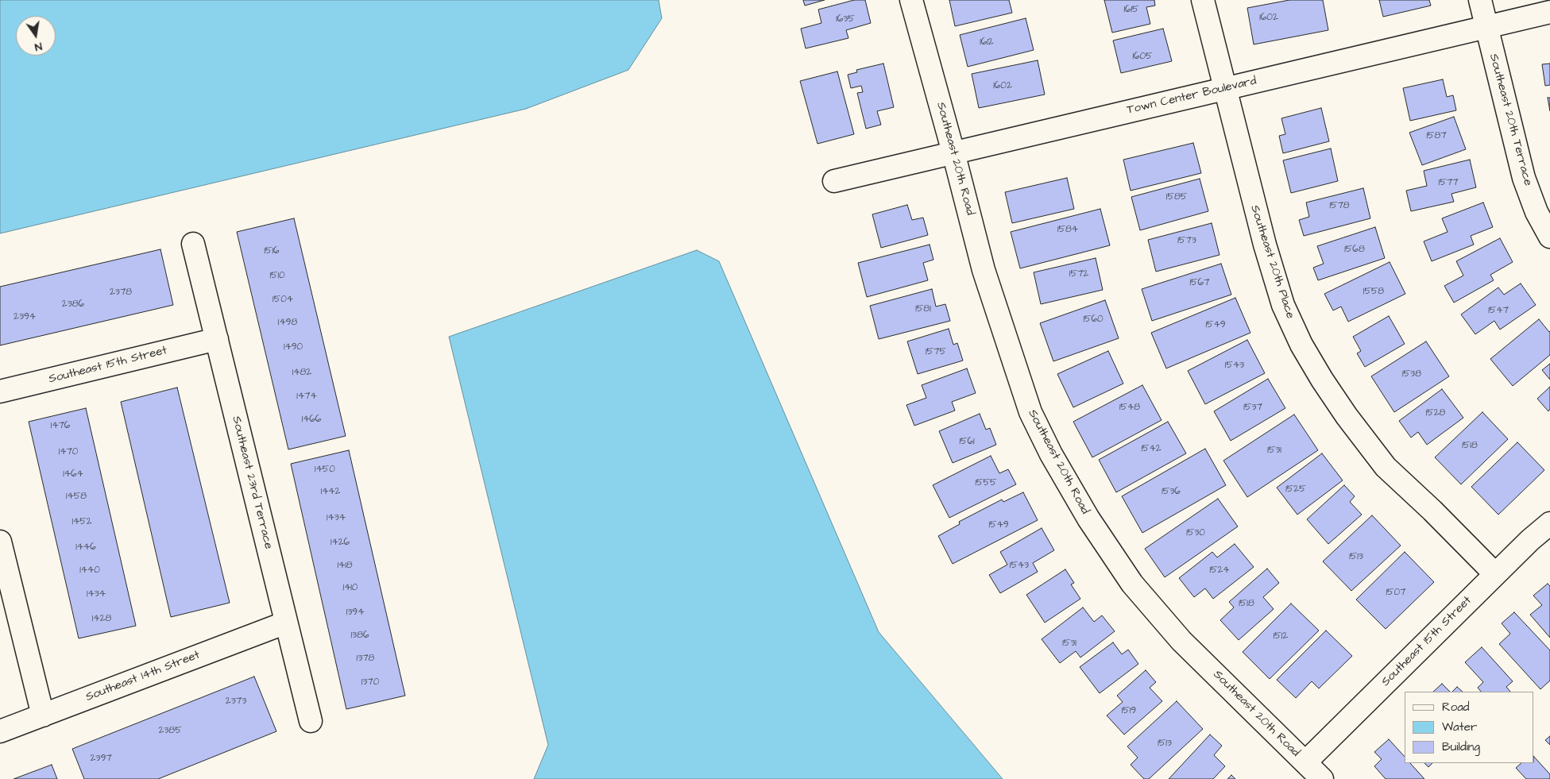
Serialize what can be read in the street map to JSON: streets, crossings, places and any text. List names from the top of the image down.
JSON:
{
  "streets": {
    "street": [
      "Town Center Boulevard",
      "Southeast 20th Terrace",
      "Southeast 20th Road",
      "Southeast 20th Place",
      "Southeast 15th Street",
      "Southeast 23rd Terrace",
      "Southeast 14th Street"
    ]
  },
  "crossings": [
    ["Town Center Boulevard", "Southeast 20th Terrace"],
    ["Town Center Boulevard", "Southeast 20th Road"],
    ["Town Center Boulevard", "Southeast 20th Place"],
    ["Southeast 20th Road", "Southeast 15th Street"],
    ["Southeast 20th Place", "Southeast 15th Street"],
    ["Southeast 15th Street", "Southeast 23rd Terrace"],
    ["Southeast 23rd Terrace", "Southeast 14th Street"]
  ],
  "house_numbers": [
    "1615",
    "1602",
    "1635",
    "1612",
    "1605",
    "1602",
    "1587",
    "1577",
    "1585",
    "1578",
    "1584",
    "1573",
    "1568",
    "1516",
    "1572",
    "1510",
    "1567",
    "1558",
    "2378",
    "1504",
    "2386",
    "1581",
    "1547",
    "2394",
    "1560",
    "1498",
    "1549",
    "1490",
    "1575",
    "1543",
    "1482",
    "1538",
    "1474",
    "1548",
    "1537",
    "1528",
    "1466",
    "1476",
    "1561",
    "1518",
    "1542",
    "1531",
    "1470",
    "1450",
    "1464",
    "1555",
    "1525",
    "1442",
    "1536",
    "1458",
    "1434",
    "1452",
    "1549",
    "1530",
    "1426",
    "1446",
    "1513",
    "1418",
    "1543",
    "1440",
    "1524",
    "1410",
    "1507",
    "1434",
    "1518",
    "1394",
    "1428",
    "1386",
    "1512",
    "1531",
    "1378",
    "1370",
    "2373",
    "1519",
    "2385",
    "1513",
    "2397"
  ],
  "legend": ["Road", "Water", "Building"],
  "north": "bottom"
}
